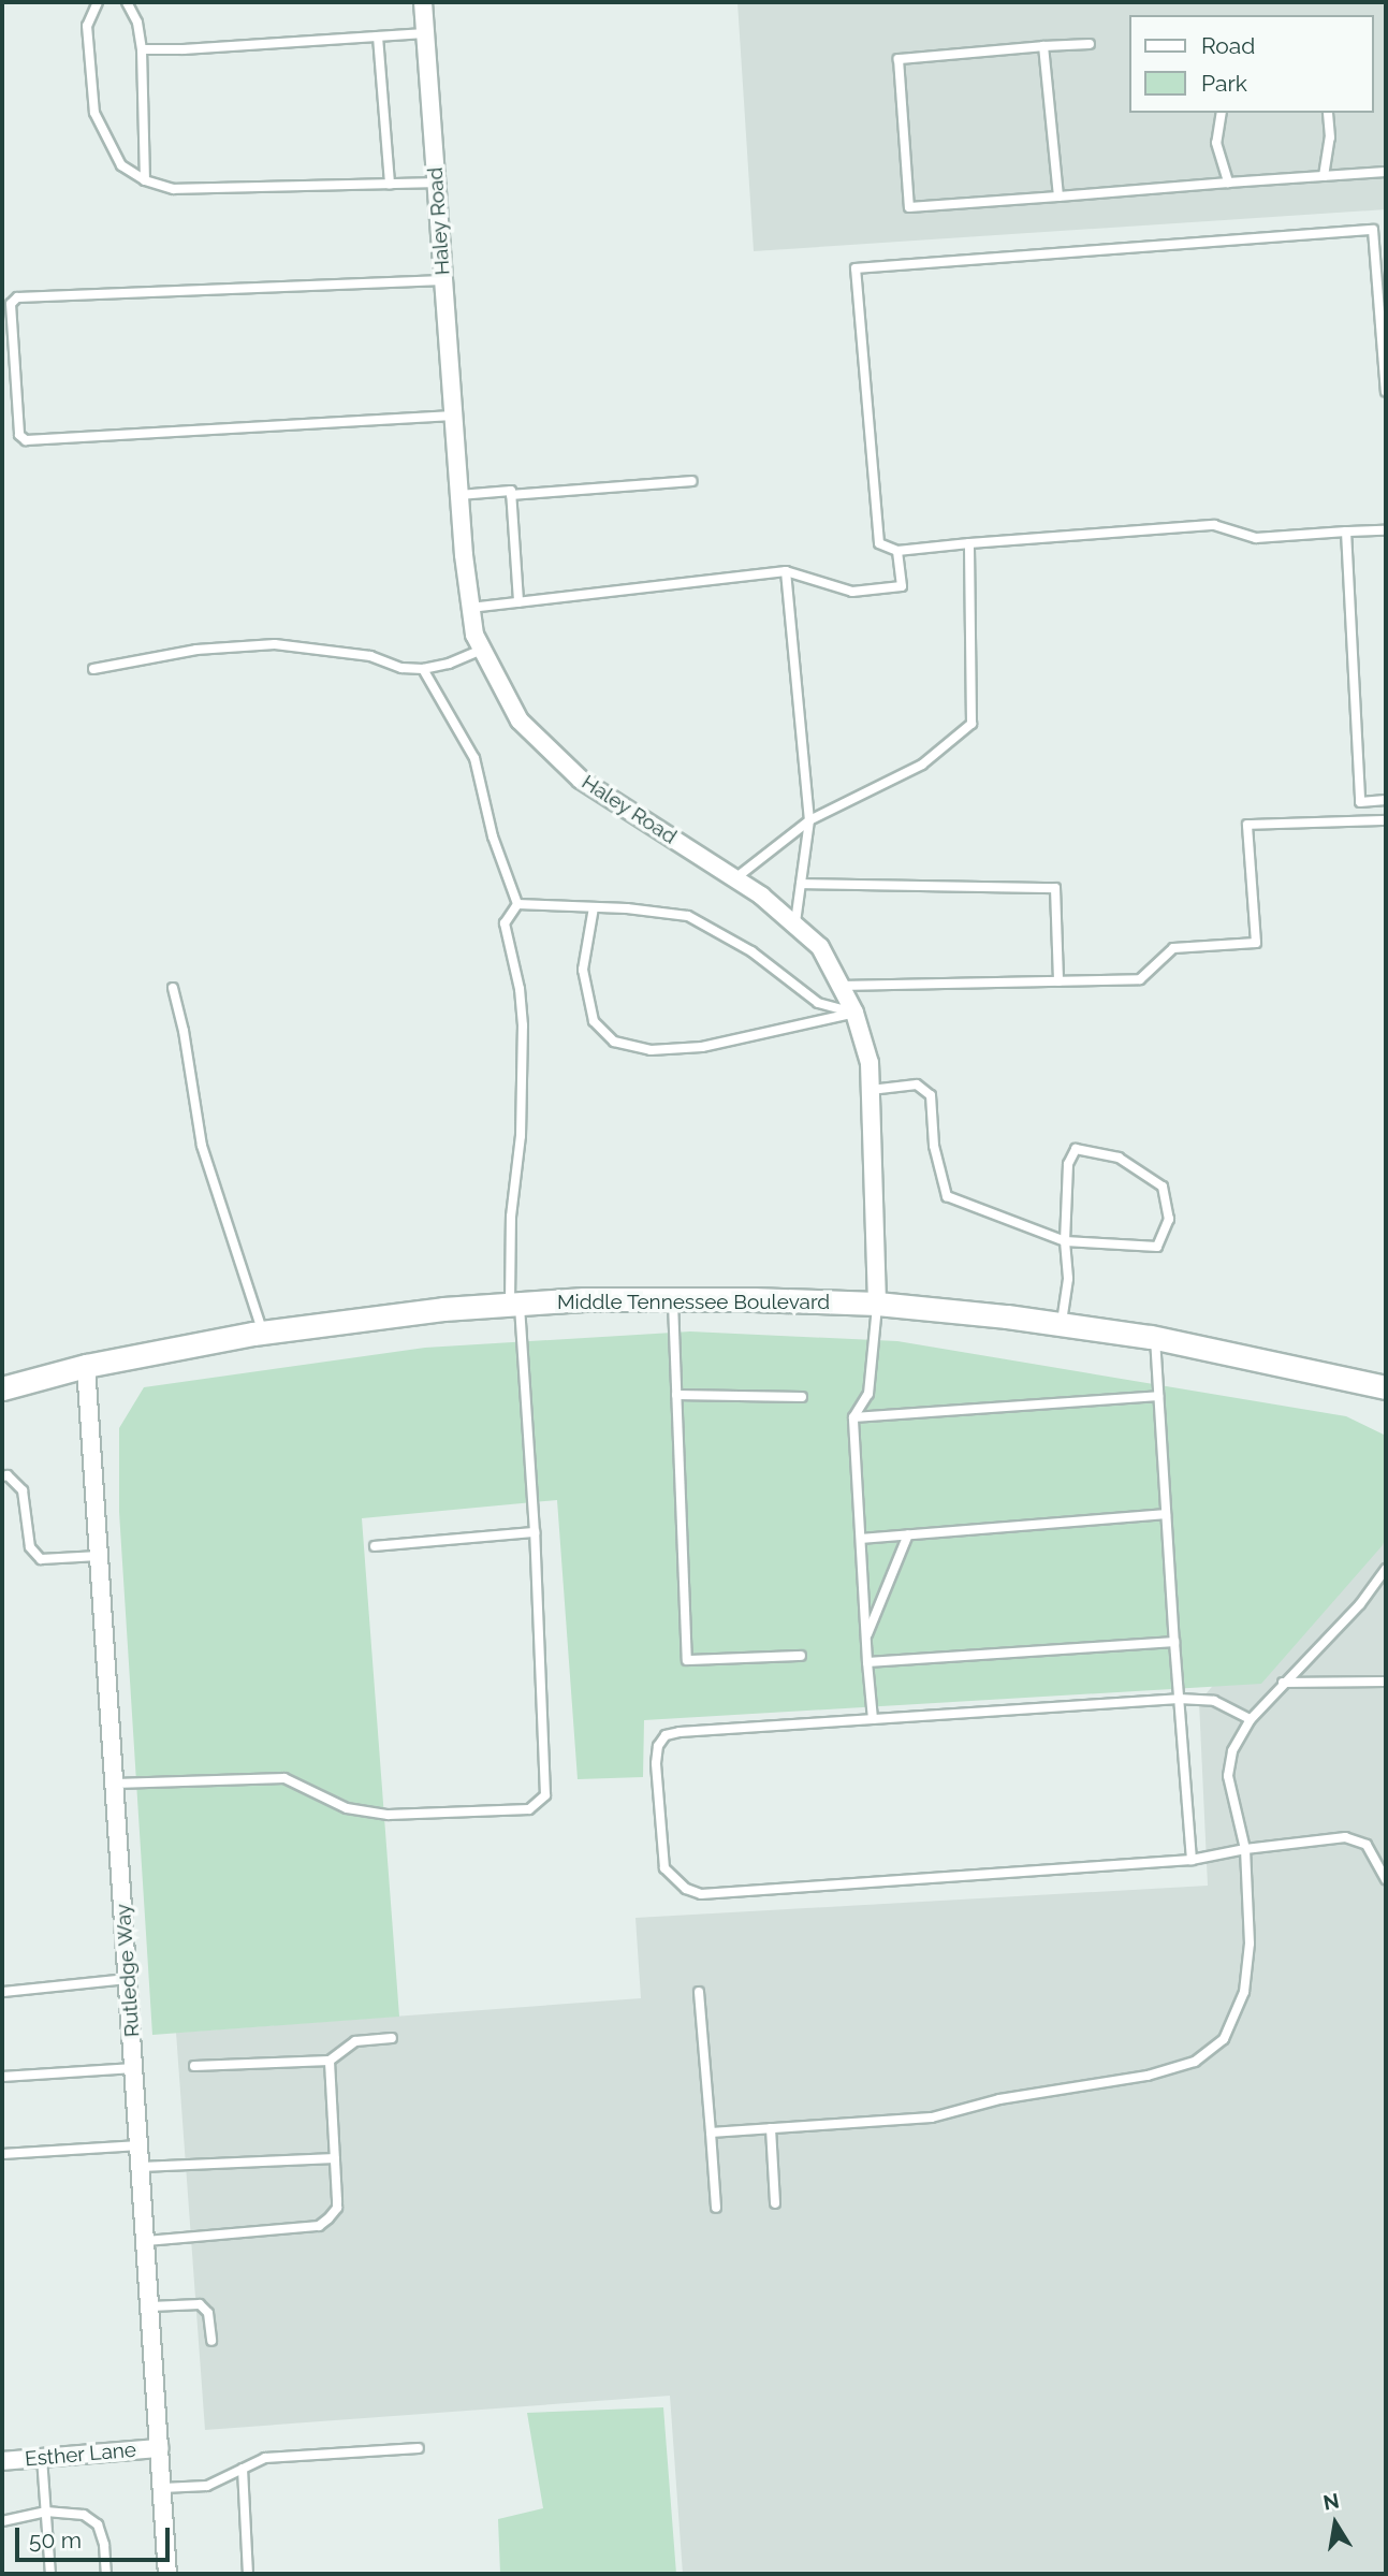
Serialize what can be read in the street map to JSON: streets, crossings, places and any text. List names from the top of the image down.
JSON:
{
  "streets": {
    "main road": ["Middle Tennessee Boulevard"],
    "street": ["Haley Road", "Rutledge Way", "Esther Lane"]
  },
  "crossings": [
    ["Haley Road", "Middle Tennessee Boulevard"],
    ["Middle Tennessee Boulevard", "Rutledge Way"],
    ["Rutledge Way", "Esther Lane"]
  ],
  "legend": ["Road", "Park"],
  "scale_bar": "50 m",
  "north": "top"
}
